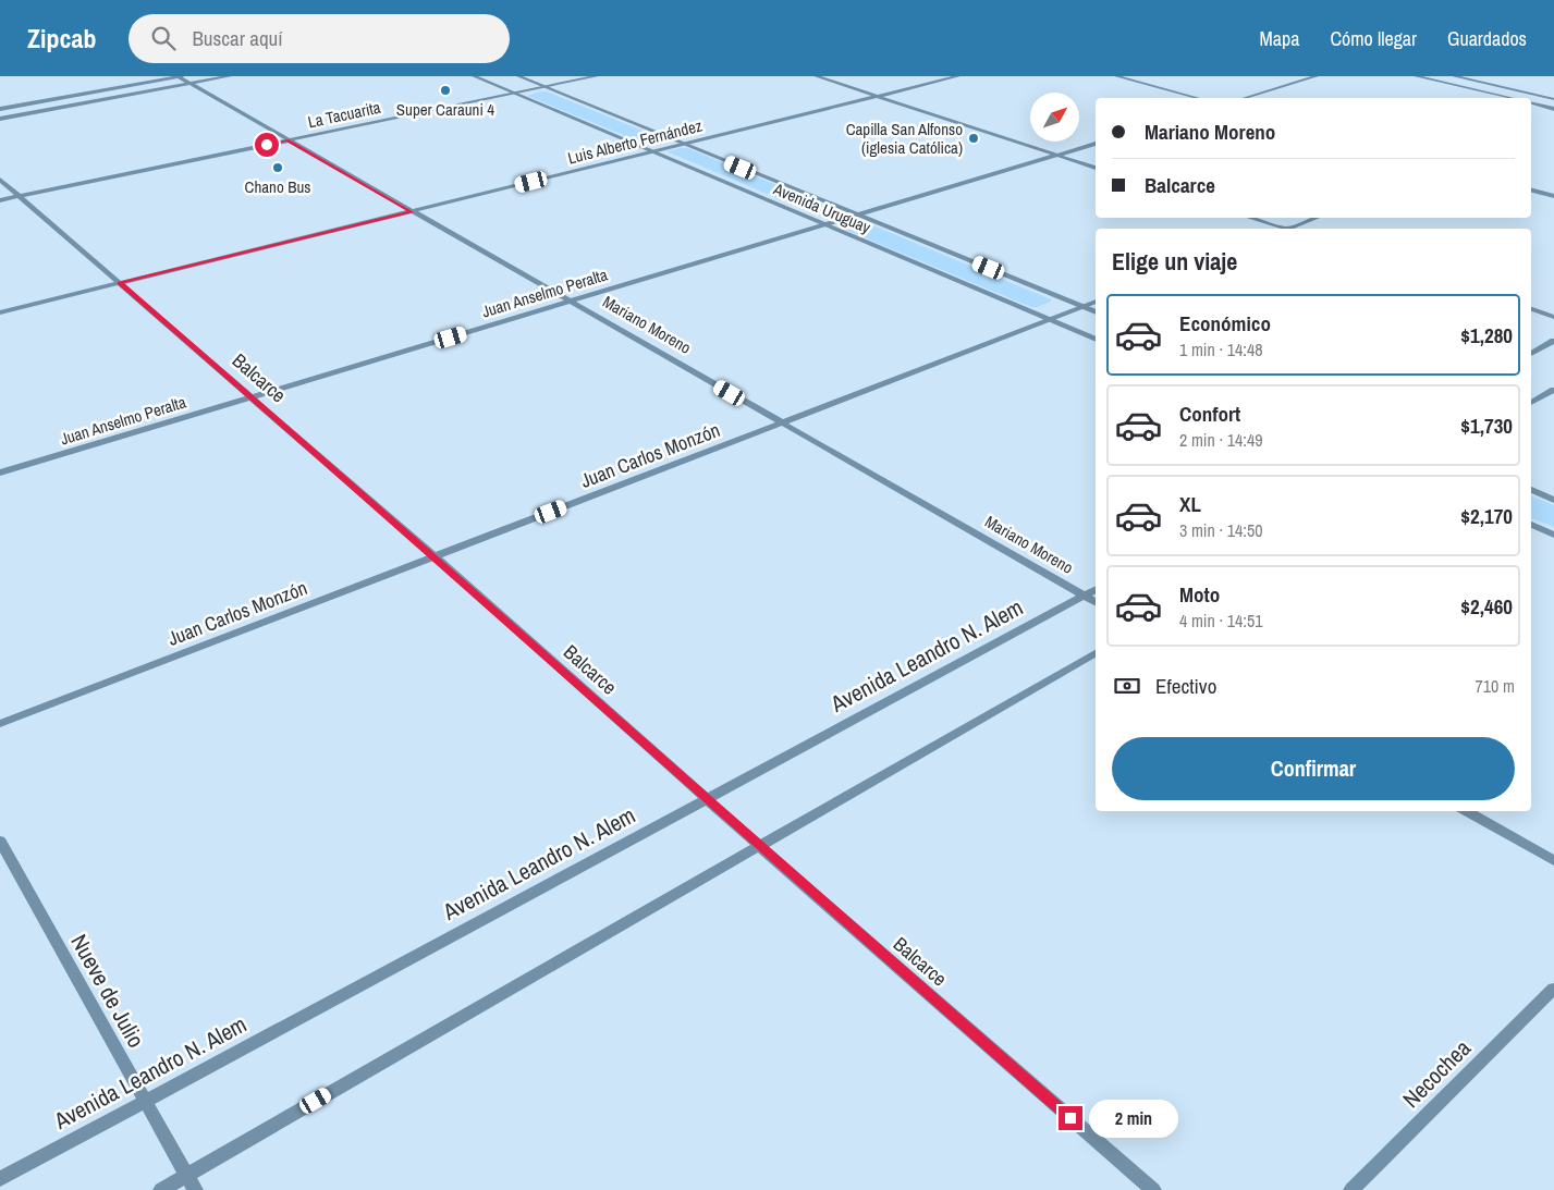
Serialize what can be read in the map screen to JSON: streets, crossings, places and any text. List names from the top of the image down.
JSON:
{
  "streets": {
    "street": [
      "La Tacuarita",
      "Luis Alberto Fernández",
      "Avenida Uruguay",
      "Juan Anselmo Peralta",
      "Mariano Moreno",
      "Balcarce",
      "Juan Carlos Monzón",
      "Avenida Leandro N. Alem",
      "Nueve de Julio",
      "Necochea"
    ]
  },
  "crossings": [
    ["La Tacuarita", "Avenida Uruguay"],
    ["La Tacuarita", "Mariano Moreno"],
    ["La Tacuarita", "Balcarce"],
    ["Luis Alberto Fernández", "Avenida Uruguay"],
    ["Luis Alberto Fernández", "Mariano Moreno"],
    ["Luis Alberto Fernández", "Balcarce"],
    ["Avenida Uruguay", "Juan Anselmo Peralta"],
    ["Avenida Uruguay", "Juan Carlos Monzón"],
    ["Juan Anselmo Peralta", "Mariano Moreno"],
    ["Juan Anselmo Peralta", "Balcarce"],
    ["Mariano Moreno", "Juan Carlos Monzón"],
    ["Mariano Moreno", "Avenida Leandro N. Alem"],
    ["Balcarce", "Juan Carlos Monzón"],
    ["Balcarce", "Avenida Leandro N. Alem"],
    ["Avenida Leandro N. Alem", "Nueve de Julio"]
  ],
  "places": ["Super Carauni 4", "Capilla San Alfonso (iglesia Católica)", "Chano Bus"],
  "north": "top right",
  "page": {
    "header": "Zipcab",
    "search": "Buscar aquí",
    "nav": ["Mapa", "Cómo llegar", "Guardados"],
    "banner": ["Mariano Moreno", "Balcarce"],
    "heading": "Elige un viaje",
    "list": [
      {
        "name": "Económico",
        "note": "1 min · 14:48",
        "value": "$1,280"
      },
      {
        "name": "Confort",
        "note": "2 min · 14:49",
        "value": "$1,730"
      },
      {
        "name": "XL",
        "note": "3 min · 14:50",
        "value": "$2,170"
      },
      {
        "name": "Moto",
        "note": "4 min · 14:51",
        "value": "$2,460"
      }
    ],
    "pay": ["Efectivo", "710 m"],
    "buttons": "Confirmar",
    "bubble": "2 min"
  }
}
